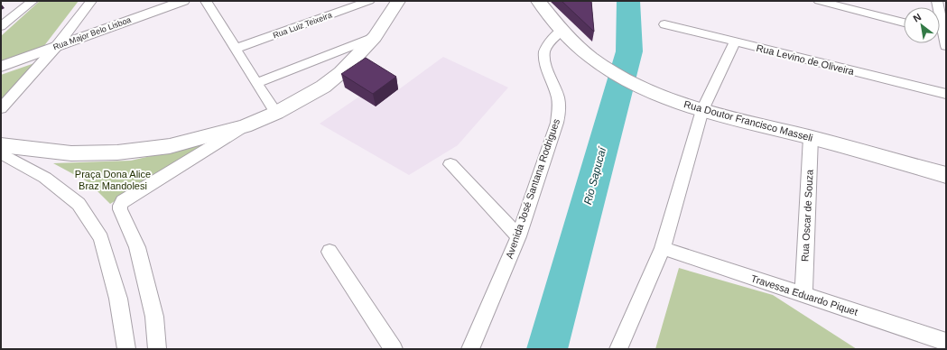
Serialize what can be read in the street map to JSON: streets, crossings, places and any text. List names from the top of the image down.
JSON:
{
  "streets": {
    "main road": ["Rua Doutor Francisco Masseli"],
    "street": [
      "Rua Luiz Teixeira",
      "Rua Major Belo Lisboa",
      "Rua Levino de Oliveira",
      "Avenida José Santana Rodrigues",
      "Rua Oscar de Souza",
      "Travessa Eduardo Piquet"
    ]
  },
  "crossings": [
    ["Rua Doutor Francisco Masseli", "Avenida José Santana Rodrigues"],
    ["Rua Doutor Francisco Masseli", "Rua Oscar de Souza"],
    ["Rua Oscar de Souza", "Travessa Eduardo Piquet"]
  ],
  "water": ["Rio Sapucaí"],
  "parks": ["Praça Dona Alice Braz Mandolesi"],
  "north": "top left"
}
